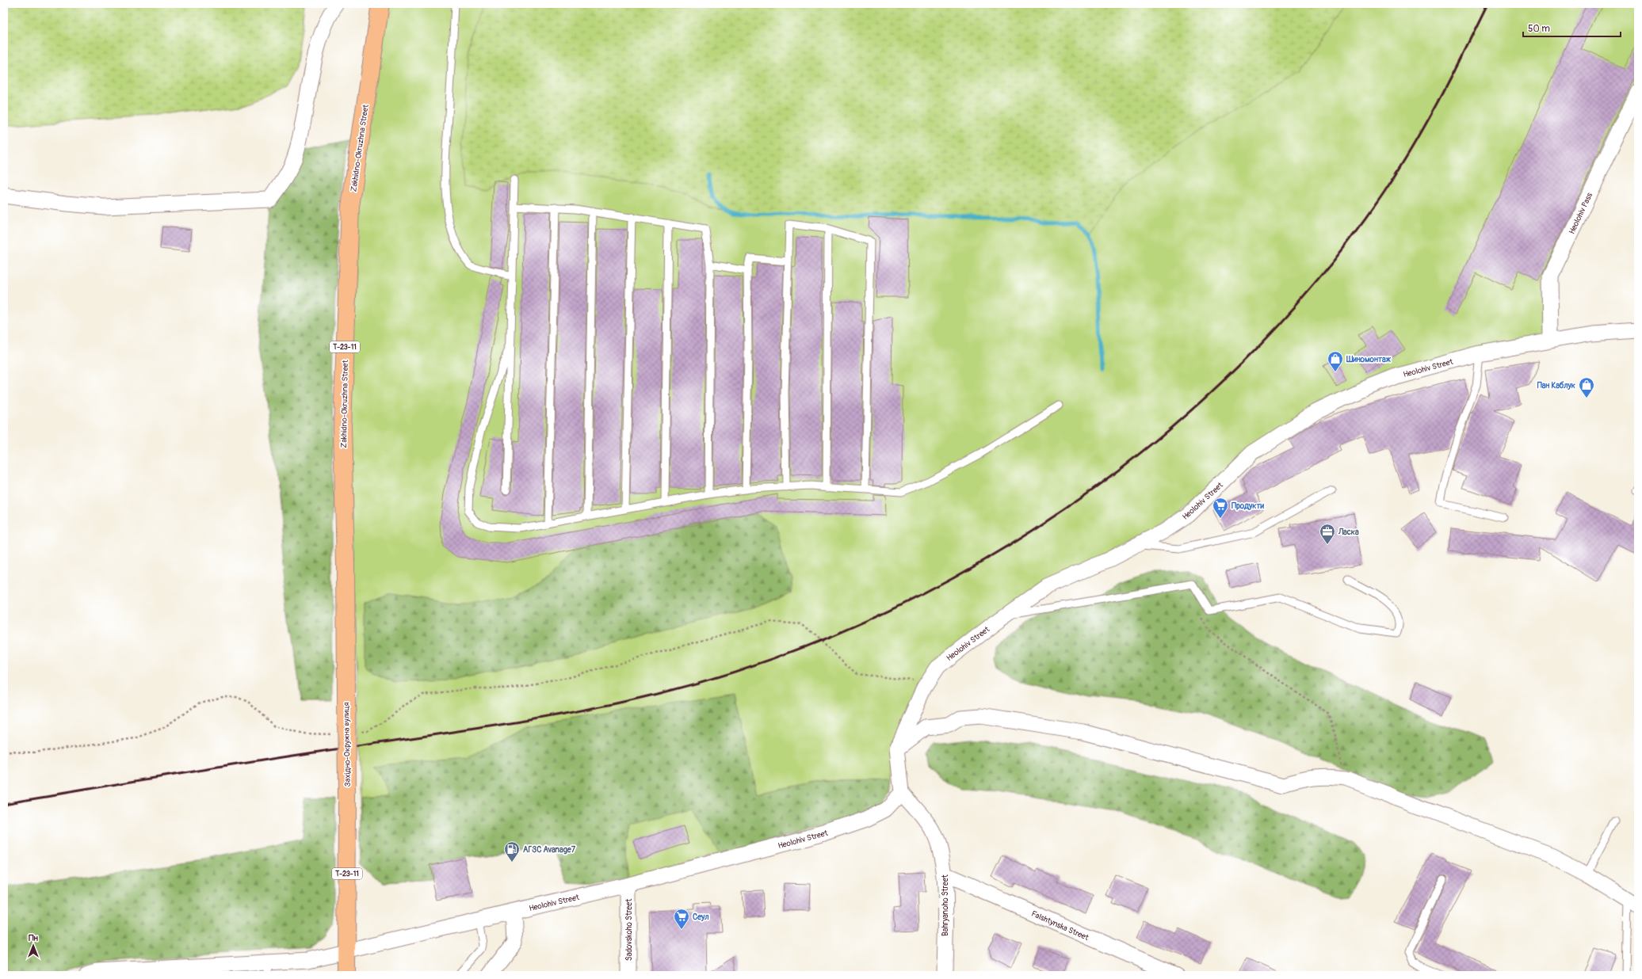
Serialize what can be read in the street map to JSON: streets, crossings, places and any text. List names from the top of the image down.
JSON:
{
  "streets": {
    "main road": ["Zakhidno-Okruzhna Street", "Т-23-11", "Західно-Окружна вулиця"],
    "street": [
      "Heolohiv Pass",
      "Heolohiv Street",
      "Bahryanoho Street",
      "Falshtynska Street",
      "Sadovskoho Street"
    ]
  },
  "crossings": [
    ["Zakhidno-Okruzhna Street", "Західно-Окружна вулиця"],
    ["Heolohiv Pass", "Heolohiv Street"],
    ["Т-23-11", "Heolohiv Street"],
    ["Т-23-11", "Західно-Окружна вулиця"],
    ["Heolohiv Street", "Західно-Окружна вулиця"],
    ["Heolohiv Street", "Bahryanoho Street"],
    ["Heolohiv Street", "Sadovskoho Street"],
    ["Bahryanoho Street", "Falshtynska Street"]
  ],
  "places": {
    "shop": ["Шиномонтаж", "Пан Каблук"],
    "supermarket": ["Продукти", "Сеул"],
    "office": ["Ласка"],
    "fuel station": ["АГЗС Avanage7"]
  },
  "scale_bar": "50 m",
  "north": "top"
}
